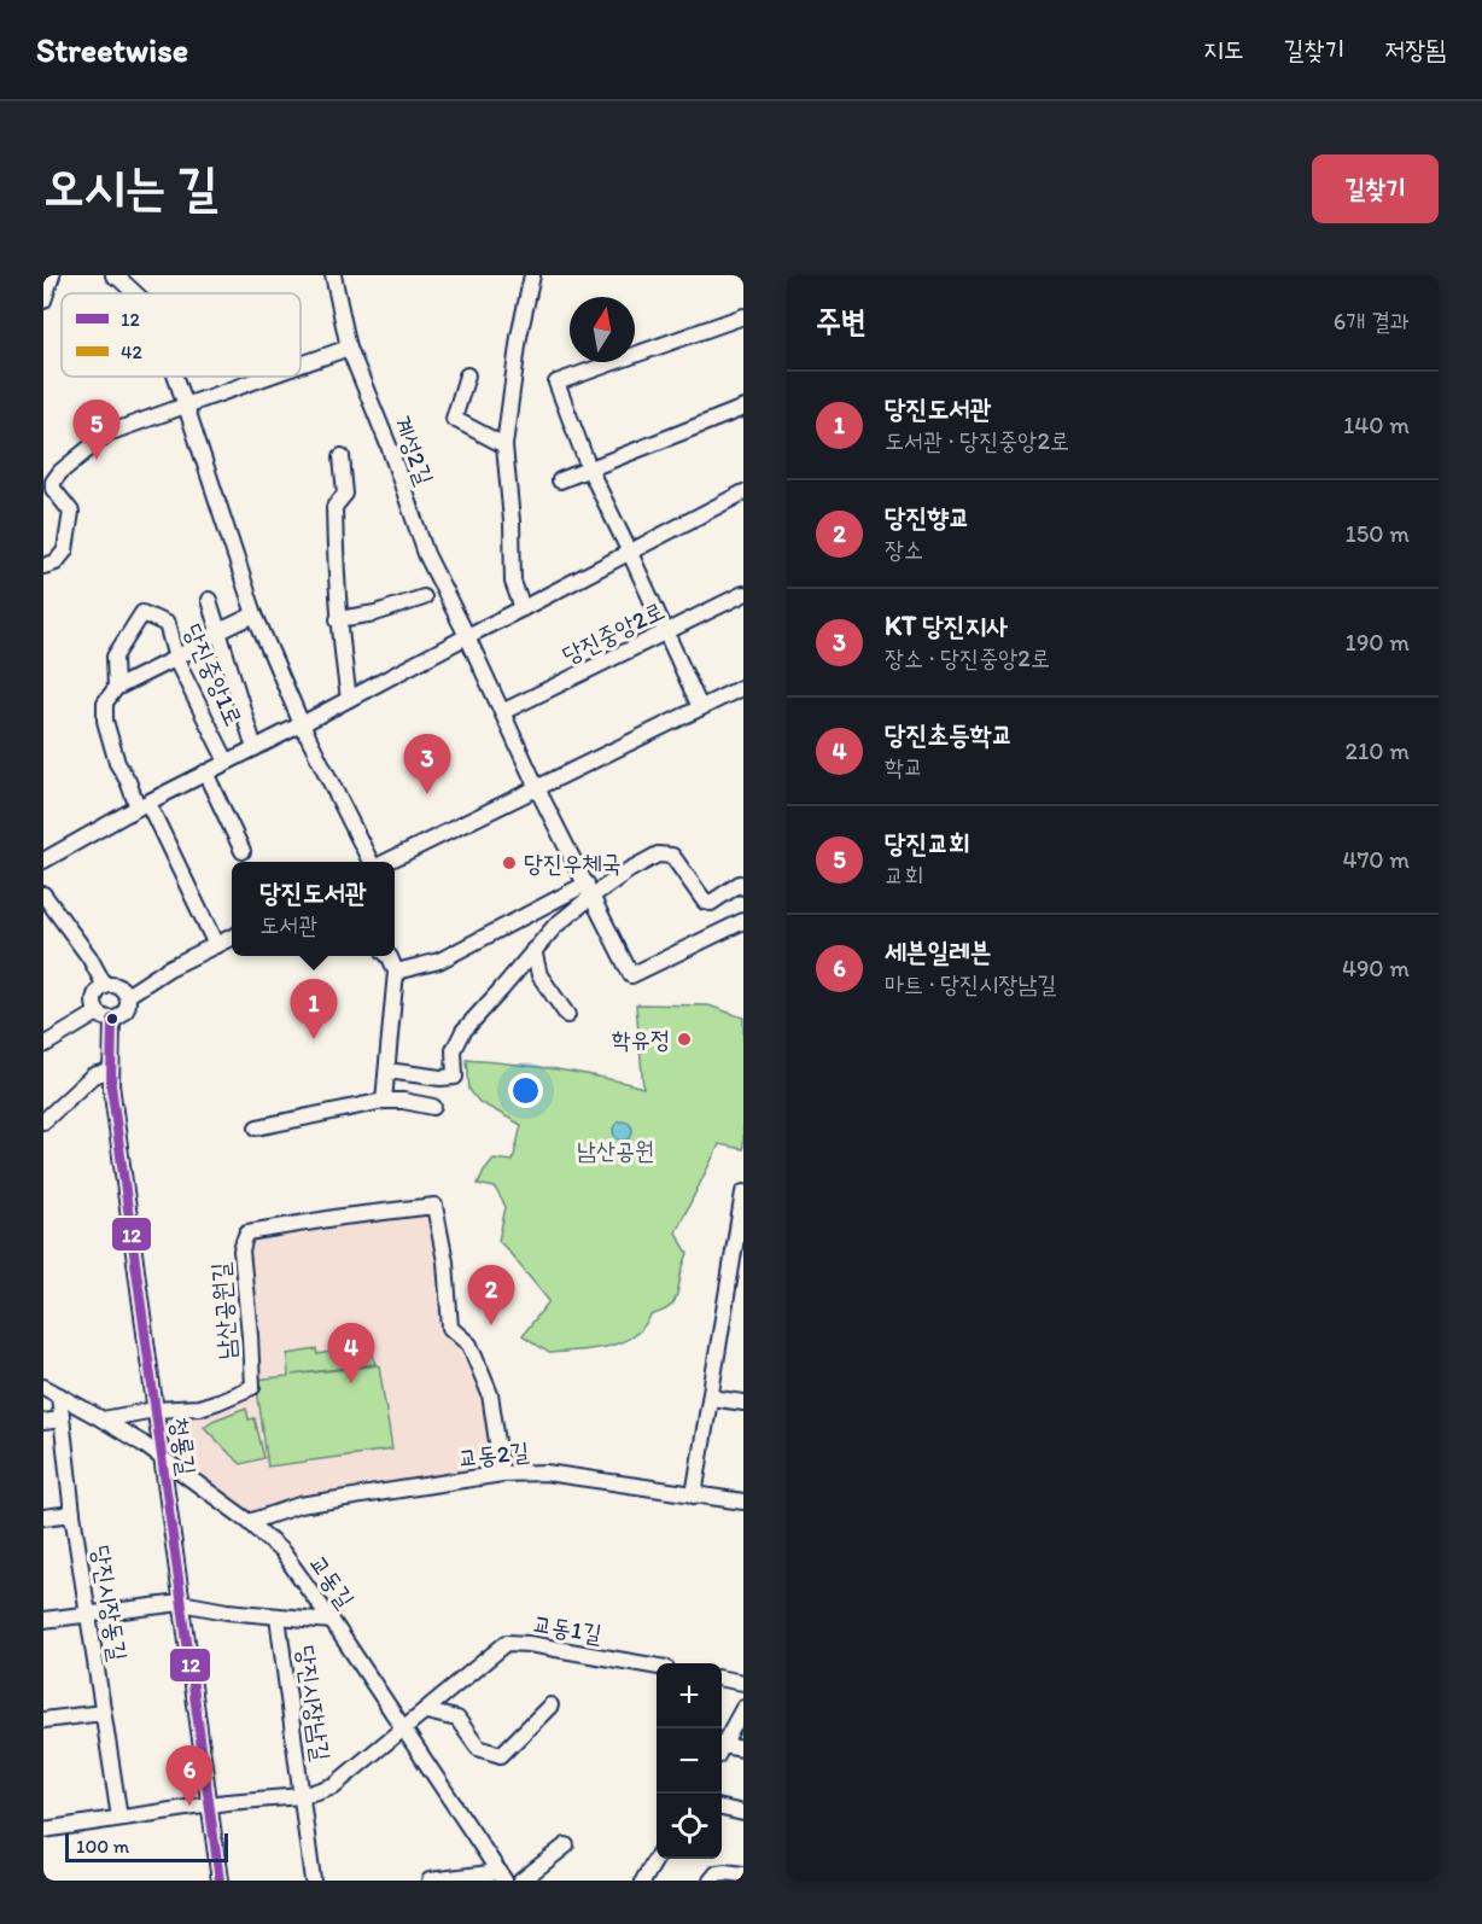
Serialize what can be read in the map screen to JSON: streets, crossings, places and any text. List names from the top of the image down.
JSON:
{
  "streets": {
    "street": [
      "계성2길",
      "당진중앙2로",
      "당진중앙1로",
      "남산공원길",
      "청룡길",
      "교동2길",
      "교동길",
      "당진시장동길",
      "교동1길",
      "당진시장남길"
    ]
  },
  "crossings": [
    ["계성2길", "당진중앙1로"],
    ["남산공원길", "청룡길"],
    ["남산공원길", "교동2길"],
    ["청룡길", "교동길"],
    ["청룡길", "당진시장남길"],
    ["교동2길", "교동길"],
    ["교동길", "당진시장동길"],
    ["교동길", "교동1길"],
    ["교동길", "당진시장남길"],
    ["당진시장동길", "당진시장남길"],
    ["교동1길", "당진시장남길"]
  ],
  "parks": ["남산공원"],
  "places": ["당진우체국", "학유정"],
  "lines": ["transit line 12"],
  "legend": ["12", "42"],
  "scale_bar": "100 m",
  "north": "top",
  "page": {
    "header": "Streetwise",
    "nav": ["지도", "길찾기", "저장됨"],
    "buttons": "길찾기",
    "title": "오시는 길",
    "heading": ["주변", "6개 결과"],
    "list": [
      {
        "mark": "1",
        "name": "당진도서관",
        "note": "도서관 · 당진중앙2로",
        "value": "140 m"
      },
      {
        "mark": "2",
        "name": "당진향교",
        "note": "장소",
        "value": "150 m"
      },
      {
        "mark": "3",
        "name": "KT 당진지사",
        "note": "장소 · 당진중앙2로",
        "value": "190 m"
      },
      {
        "mark": "4",
        "name": "당진초등학교",
        "note": "학교",
        "value": "210 m"
      },
      {
        "mark": "5",
        "name": "당진교회",
        "note": "교회",
        "value": "470 m"
      },
      {
        "mark": "6",
        "name": "세븐일레븐",
        "note": "마트 · 당진시장남길",
        "value": "490 m"
      }
    ],
    "pins": [
      "5",
      "3",
      "1",
      "2",
      "4",
      "6"
    ],
    "popup": ["당진도서관", "도서관"],
    "map_buttons": ["+", "−"],
    "scale": "100 m"
  }
}
